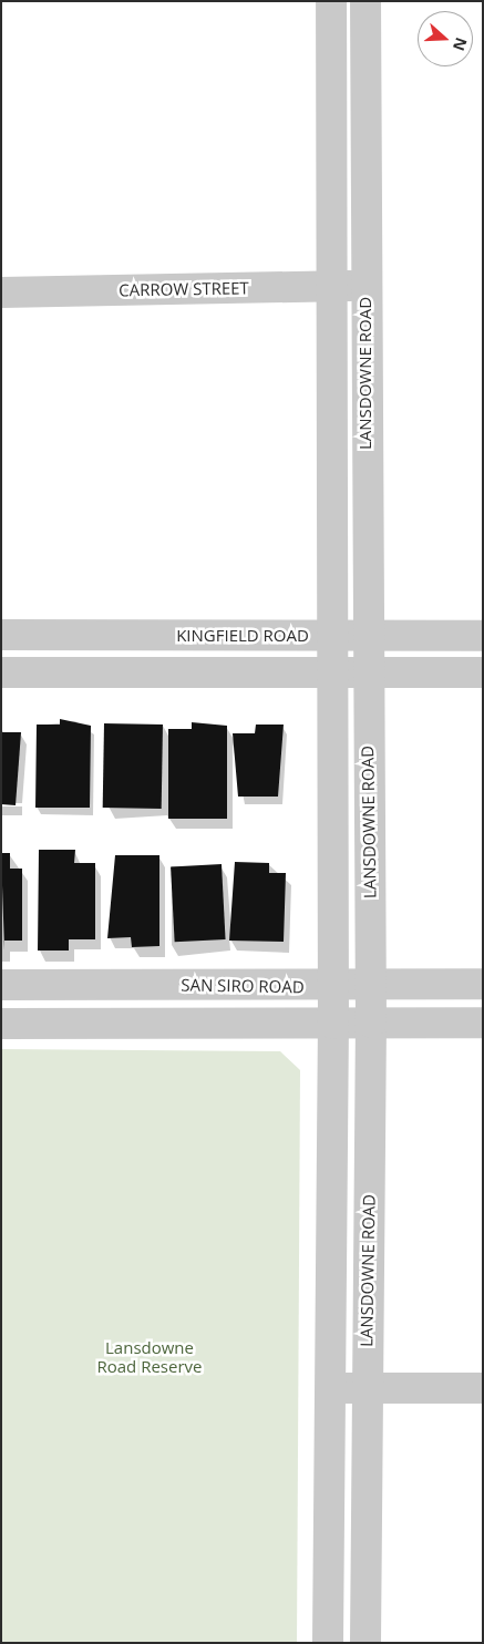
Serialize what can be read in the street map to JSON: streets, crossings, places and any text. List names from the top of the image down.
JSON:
{
  "streets": {
    "street": [
      "CARROW STREET",
      "LANSDOWNE ROAD",
      "KINGFIELD ROAD",
      "SAN SIRO ROAD"
    ]
  },
  "crossings": [
    ["CARROW STREET", "LANSDOWNE ROAD"],
    ["LANSDOWNE ROAD", "KINGFIELD ROAD"],
    ["LANSDOWNE ROAD", "SAN SIRO ROAD"]
  ],
  "parks": ["Lansdowne Road Reserve"],
  "north": "right"
}
